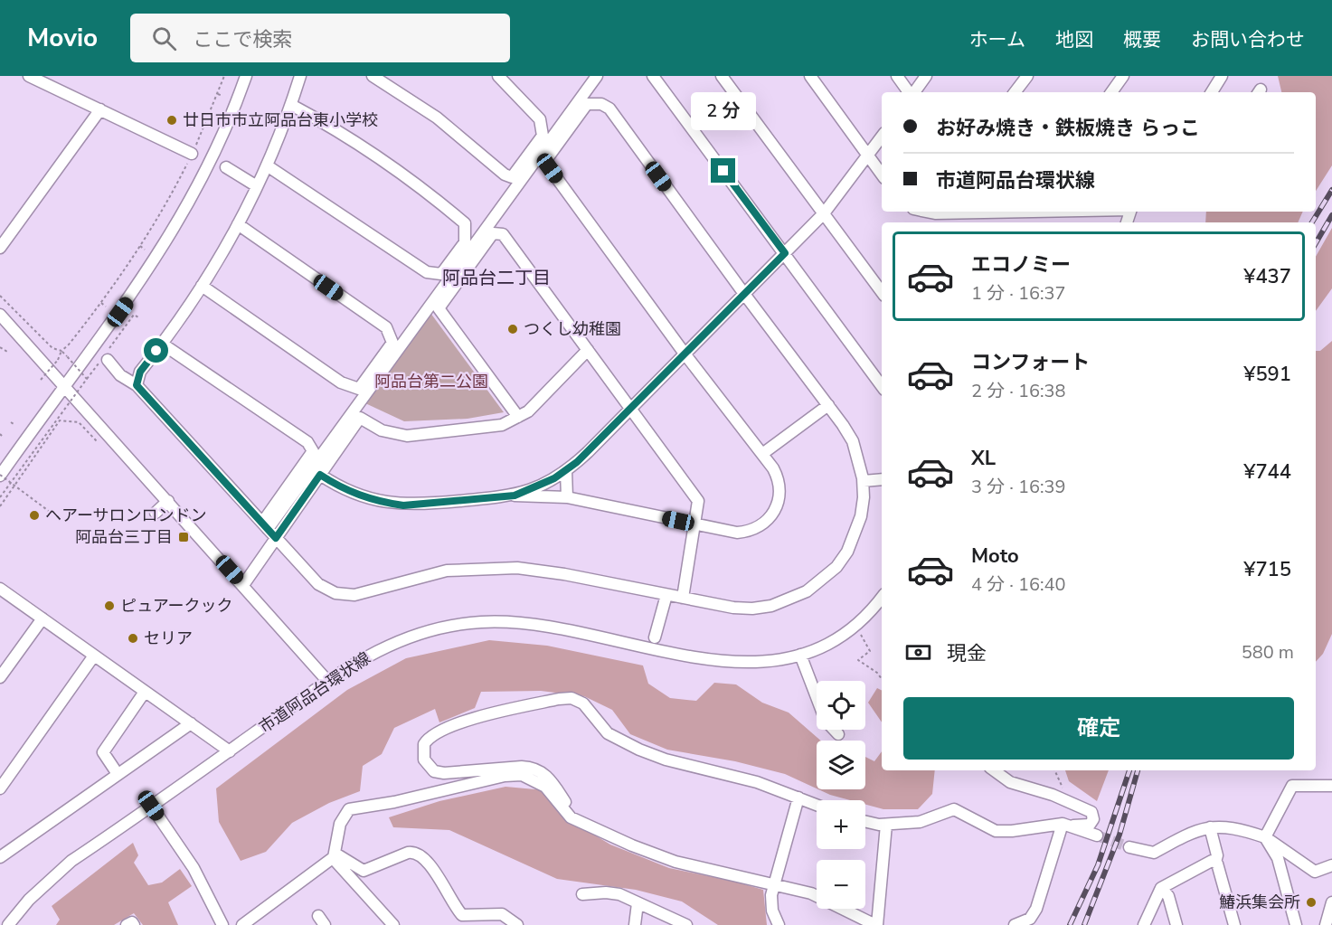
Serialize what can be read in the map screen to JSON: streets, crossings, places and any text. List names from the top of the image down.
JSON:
{
  "streets": {
    "street": ["市道阿品台環状線"]
  },
  "districts": ["阿品台二丁目"],
  "parks": ["阿品台第二公園"],
  "places": {
    "other": [
      "廿日市市立阿品台東小学校",
      "つくし幼稚園",
      "ヘアーサロンロンドン",
      "ピュアークック",
      "セリア",
      "鰆浜集会所"
    ],
    "transit": ["阿品台三丁目"]
  },
  "page": {
    "header": "Movio",
    "search": "ここで検索",
    "nav": [
      "ホーム",
      "地図",
      "概要",
      "お問い合わせ"
    ],
    "bubble": "2 分",
    "banner": ["お好み焼き・鉄板焼き らっこ", "市道阿品台環状線"],
    "list": [
      {
        "name": "エコノミー",
        "note": "1 分 · 16:37",
        "value": "¥437"
      },
      {
        "name": "コンフォート",
        "note": "2 分 · 16:38",
        "value": "¥591"
      },
      {
        "name": "XL",
        "note": "3 分 · 16:39",
        "value": "¥744"
      },
      {
        "name": "Moto",
        "note": "4 分 · 16:40",
        "value": "¥715"
      }
    ],
    "pay": ["現金", "580 m"],
    "map_buttons": ["+", "−"],
    "buttons": "確定"
  }
}
